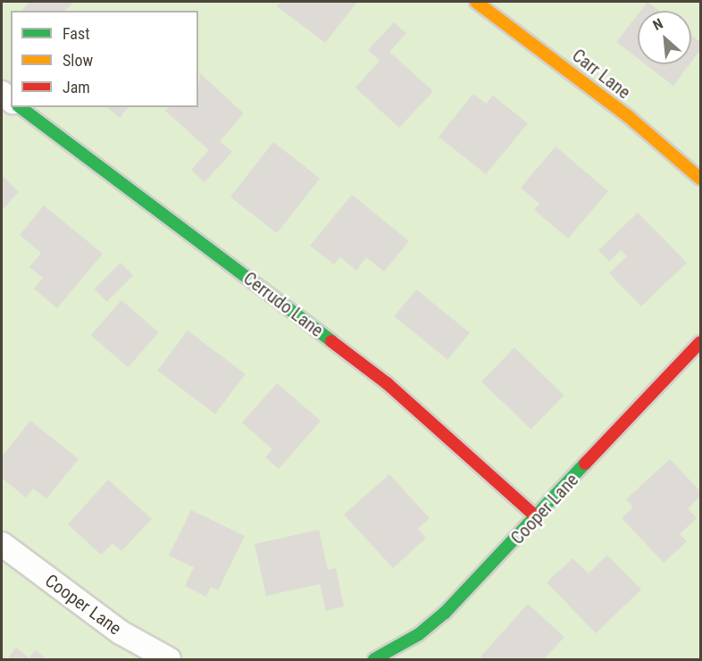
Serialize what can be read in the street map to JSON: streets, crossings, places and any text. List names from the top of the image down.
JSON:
{
  "streets": {
    "street": ["Carr Lane", "Cerrudo Lane", "Cooper Lane"]
  },
  "crossings": [
    ["Cerrudo Lane", "Cooper Lane"]
  ],
  "legend": ["Fast", "Slow", "Jam"],
  "north": "top left"
}
